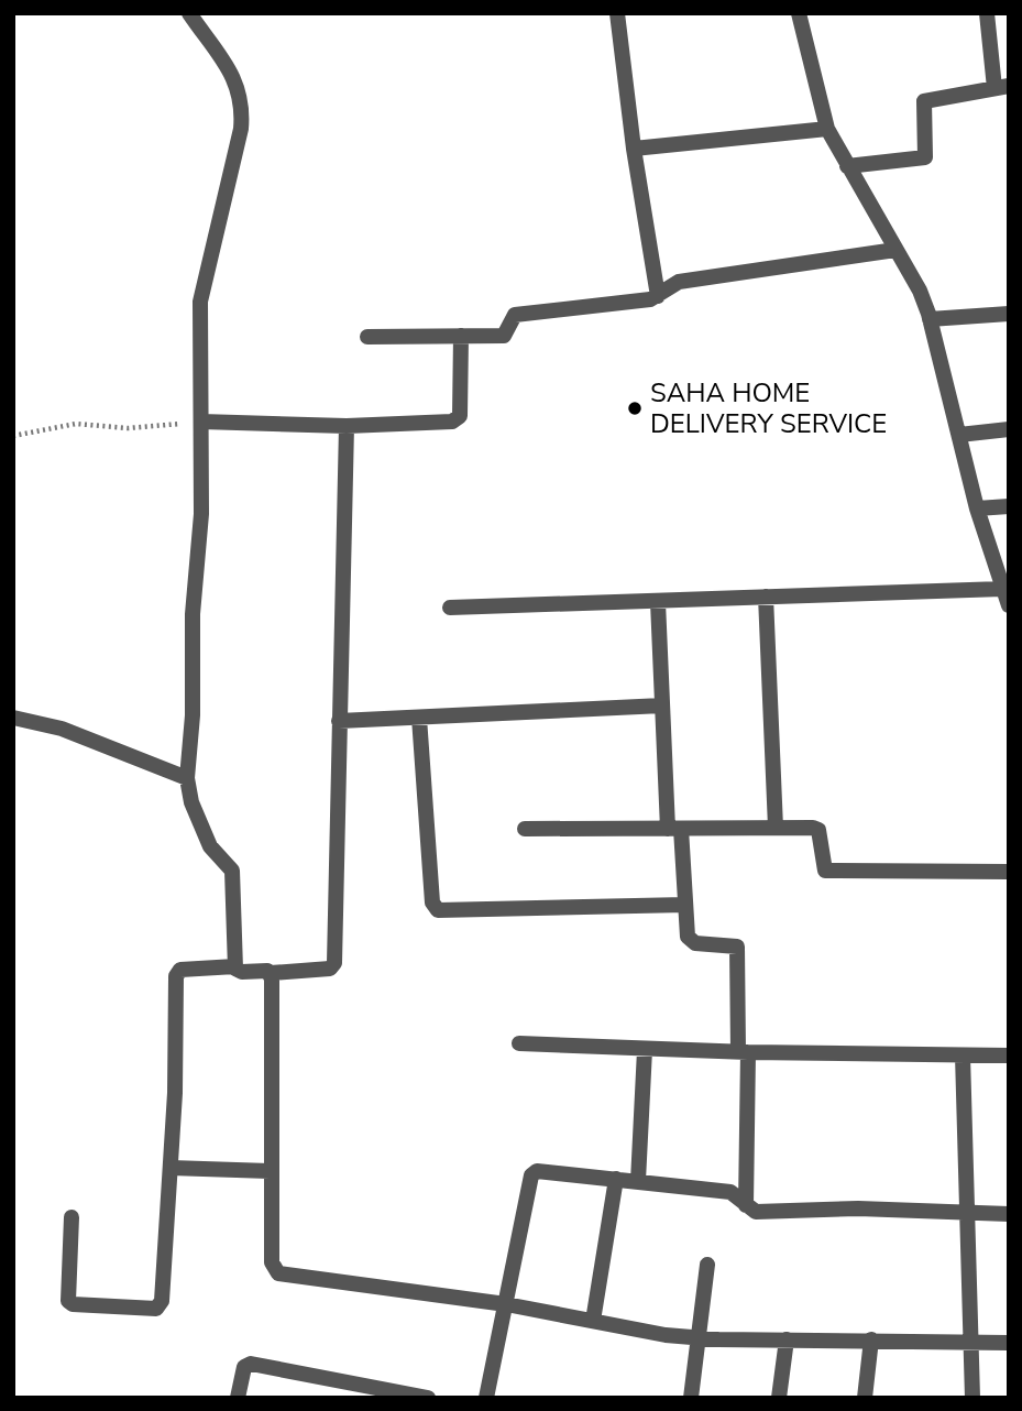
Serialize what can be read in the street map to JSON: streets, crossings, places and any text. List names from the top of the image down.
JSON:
{
  "places": ["SAHA HOME DELIVERY SERVICE"]
}
